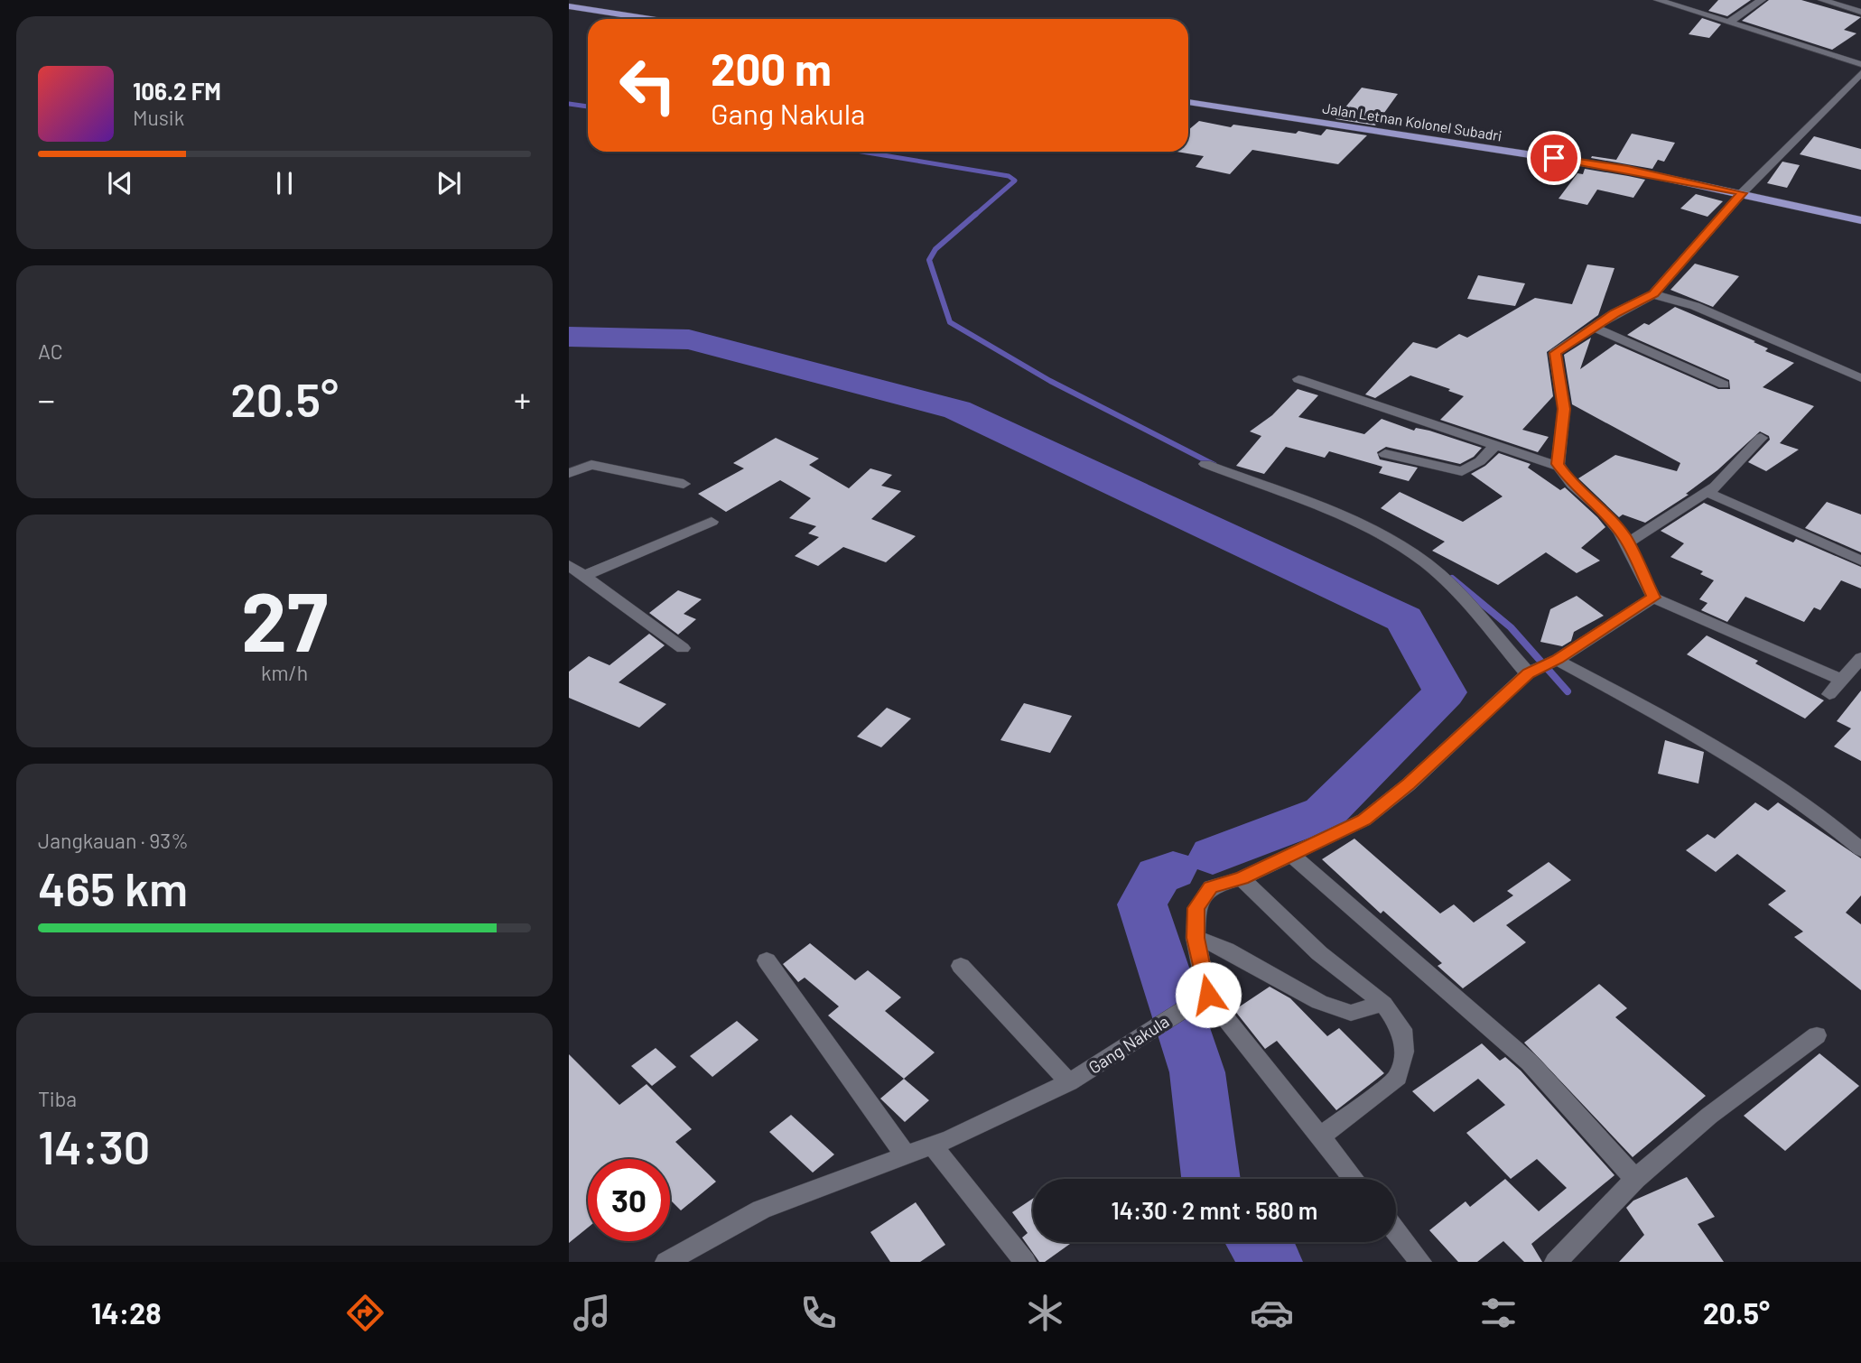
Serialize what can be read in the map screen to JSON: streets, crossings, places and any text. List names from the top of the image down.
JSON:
{
  "streets": {
    "main road": ["Jalan Letnan Kolonel Subadri"],
    "street": ["Gang Nakula"]
  },
  "page": {
    "turn": ["200 m", "Gang Nakula"],
    "song": ["106.2 FM", "Musik"],
    "tile": [
      "AC",
      ["27", "km/h"],
      ["Jangkauan · 93%", "465 km"],
      ["Tiba", "14:30"]
    ],
    "heat": ["−", "20.5°", "+"],
    "limit": "30",
    "trip": "14:30 · 2 mnt · 580 m",
    "tabs": ["14:28", "20.5°"]
  }
}
